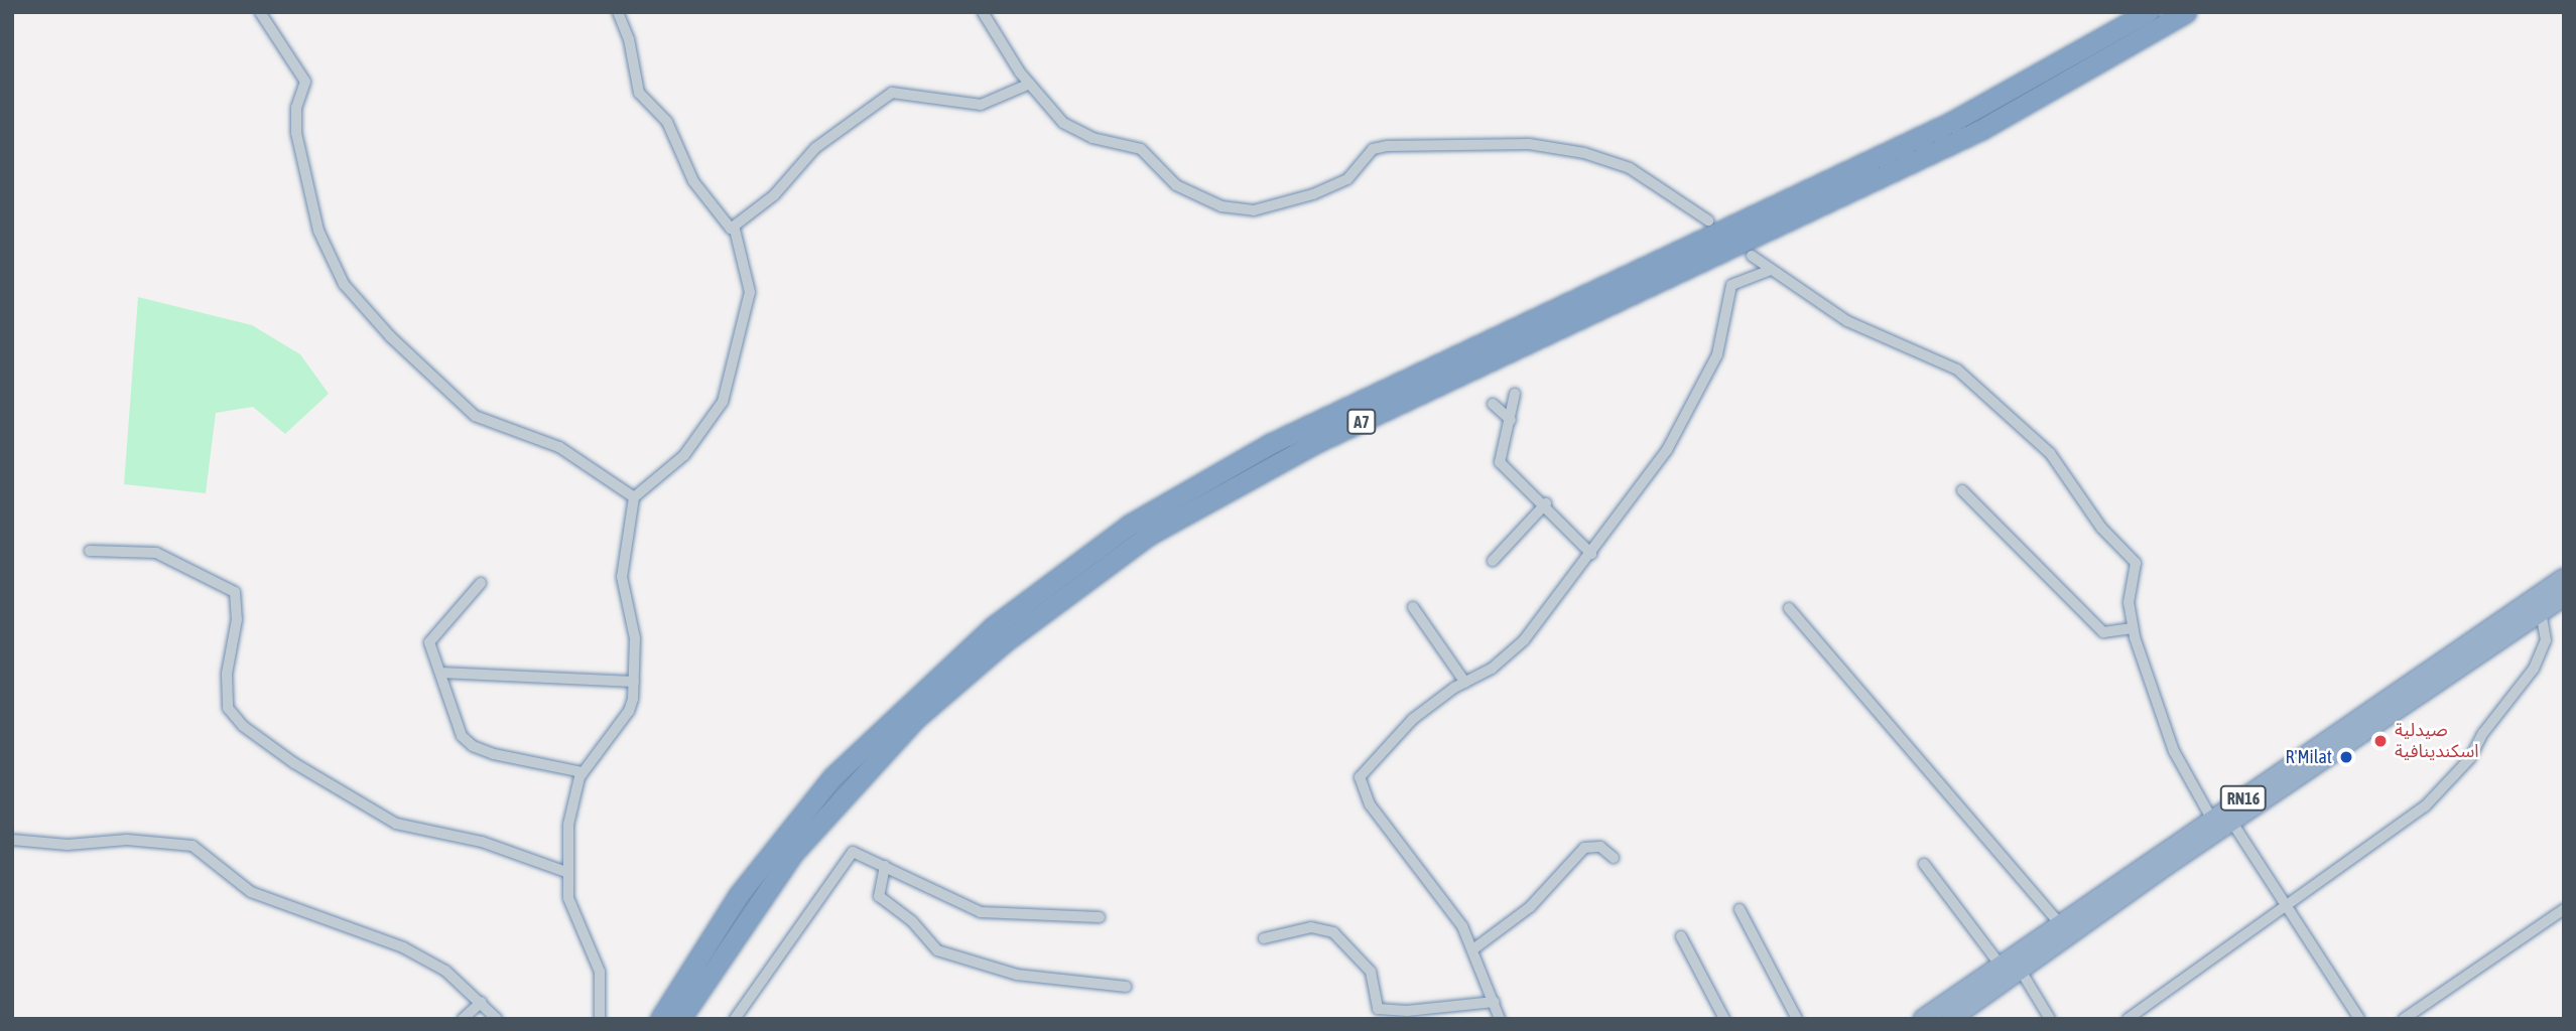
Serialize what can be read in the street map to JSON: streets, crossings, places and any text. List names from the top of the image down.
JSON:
{
  "streets": {
    "highway": ["A7", "RN16"]
  },
  "places": ["صيدلية اسكندينافية", "R'Milat"]
}
